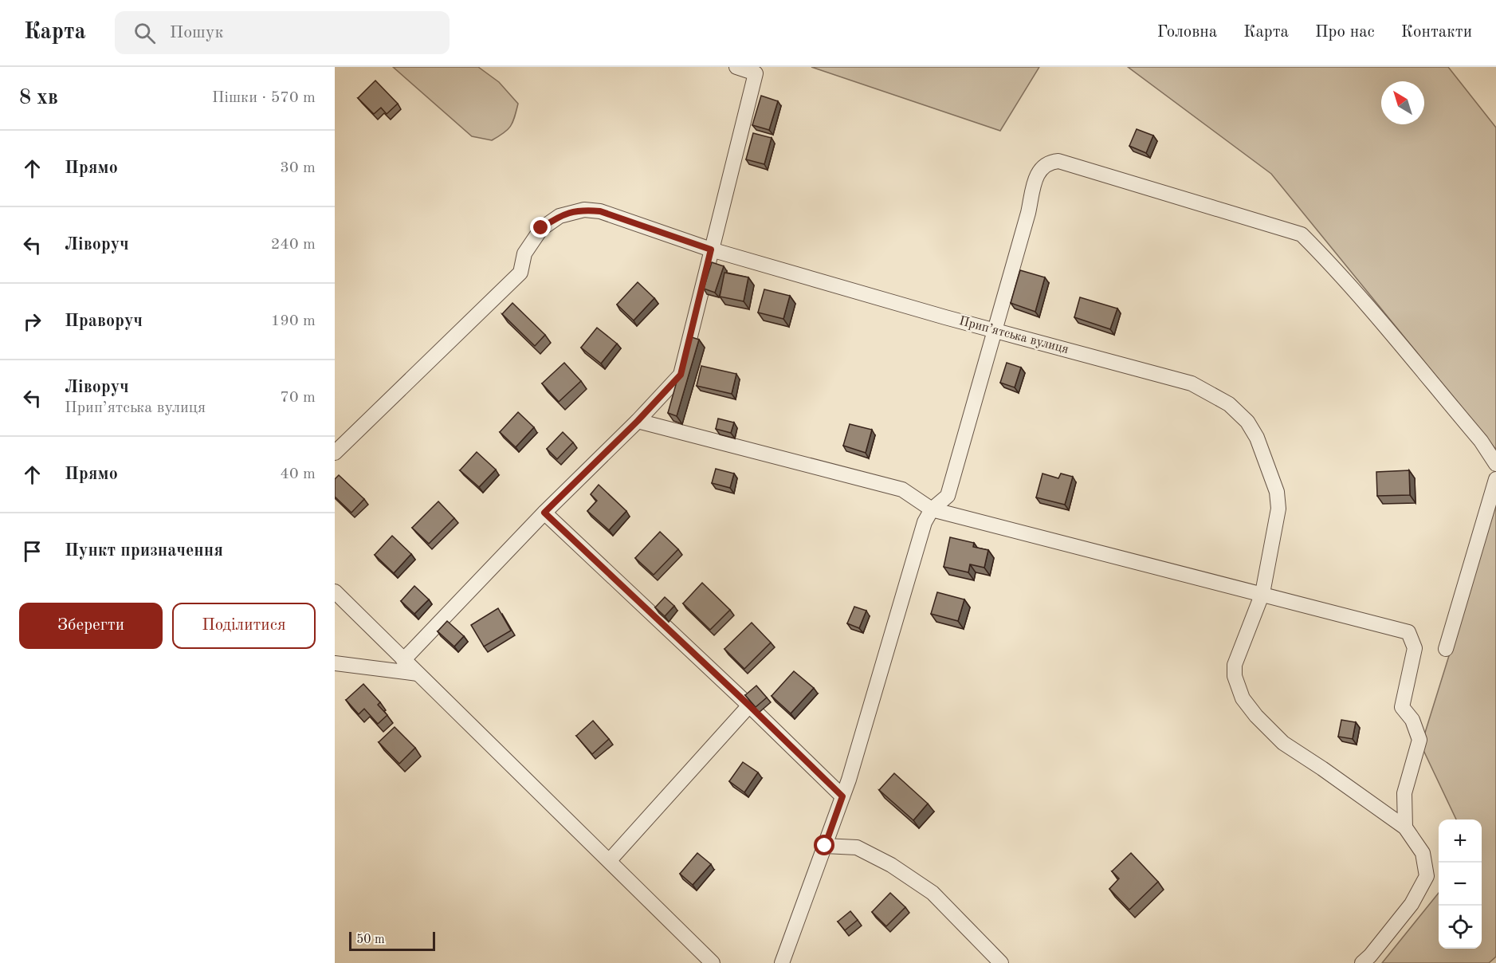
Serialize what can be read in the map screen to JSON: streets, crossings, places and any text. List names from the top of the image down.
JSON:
{
  "streets": {
    "street": ["Прип’ятська вулиця"]
  },
  "scale_bar": "50 m",
  "north": "top left",
  "page": {
    "header": "Карта",
    "search": "Пошук",
    "nav": [
      "Головна",
      "Карта",
      "Про нас",
      "Контакти"
    ],
    "heading": ["8 хв", "Пішки · 570 m"],
    "list": [
      ["Прямо", "30 m"],
      ["Ліворуч", "240 m"],
      ["Праворуч", "190 m"],
      ["Ліворуч", "Прип’ятська вулиця", "70 m"],
      ["Прямо", "40 m"],
      "Пункт призначення"
    ],
    "buttons": ["Зберегти", "Поділитися"],
    "map_buttons": ["+", "−"],
    "scale": "50 m"
  }
}
